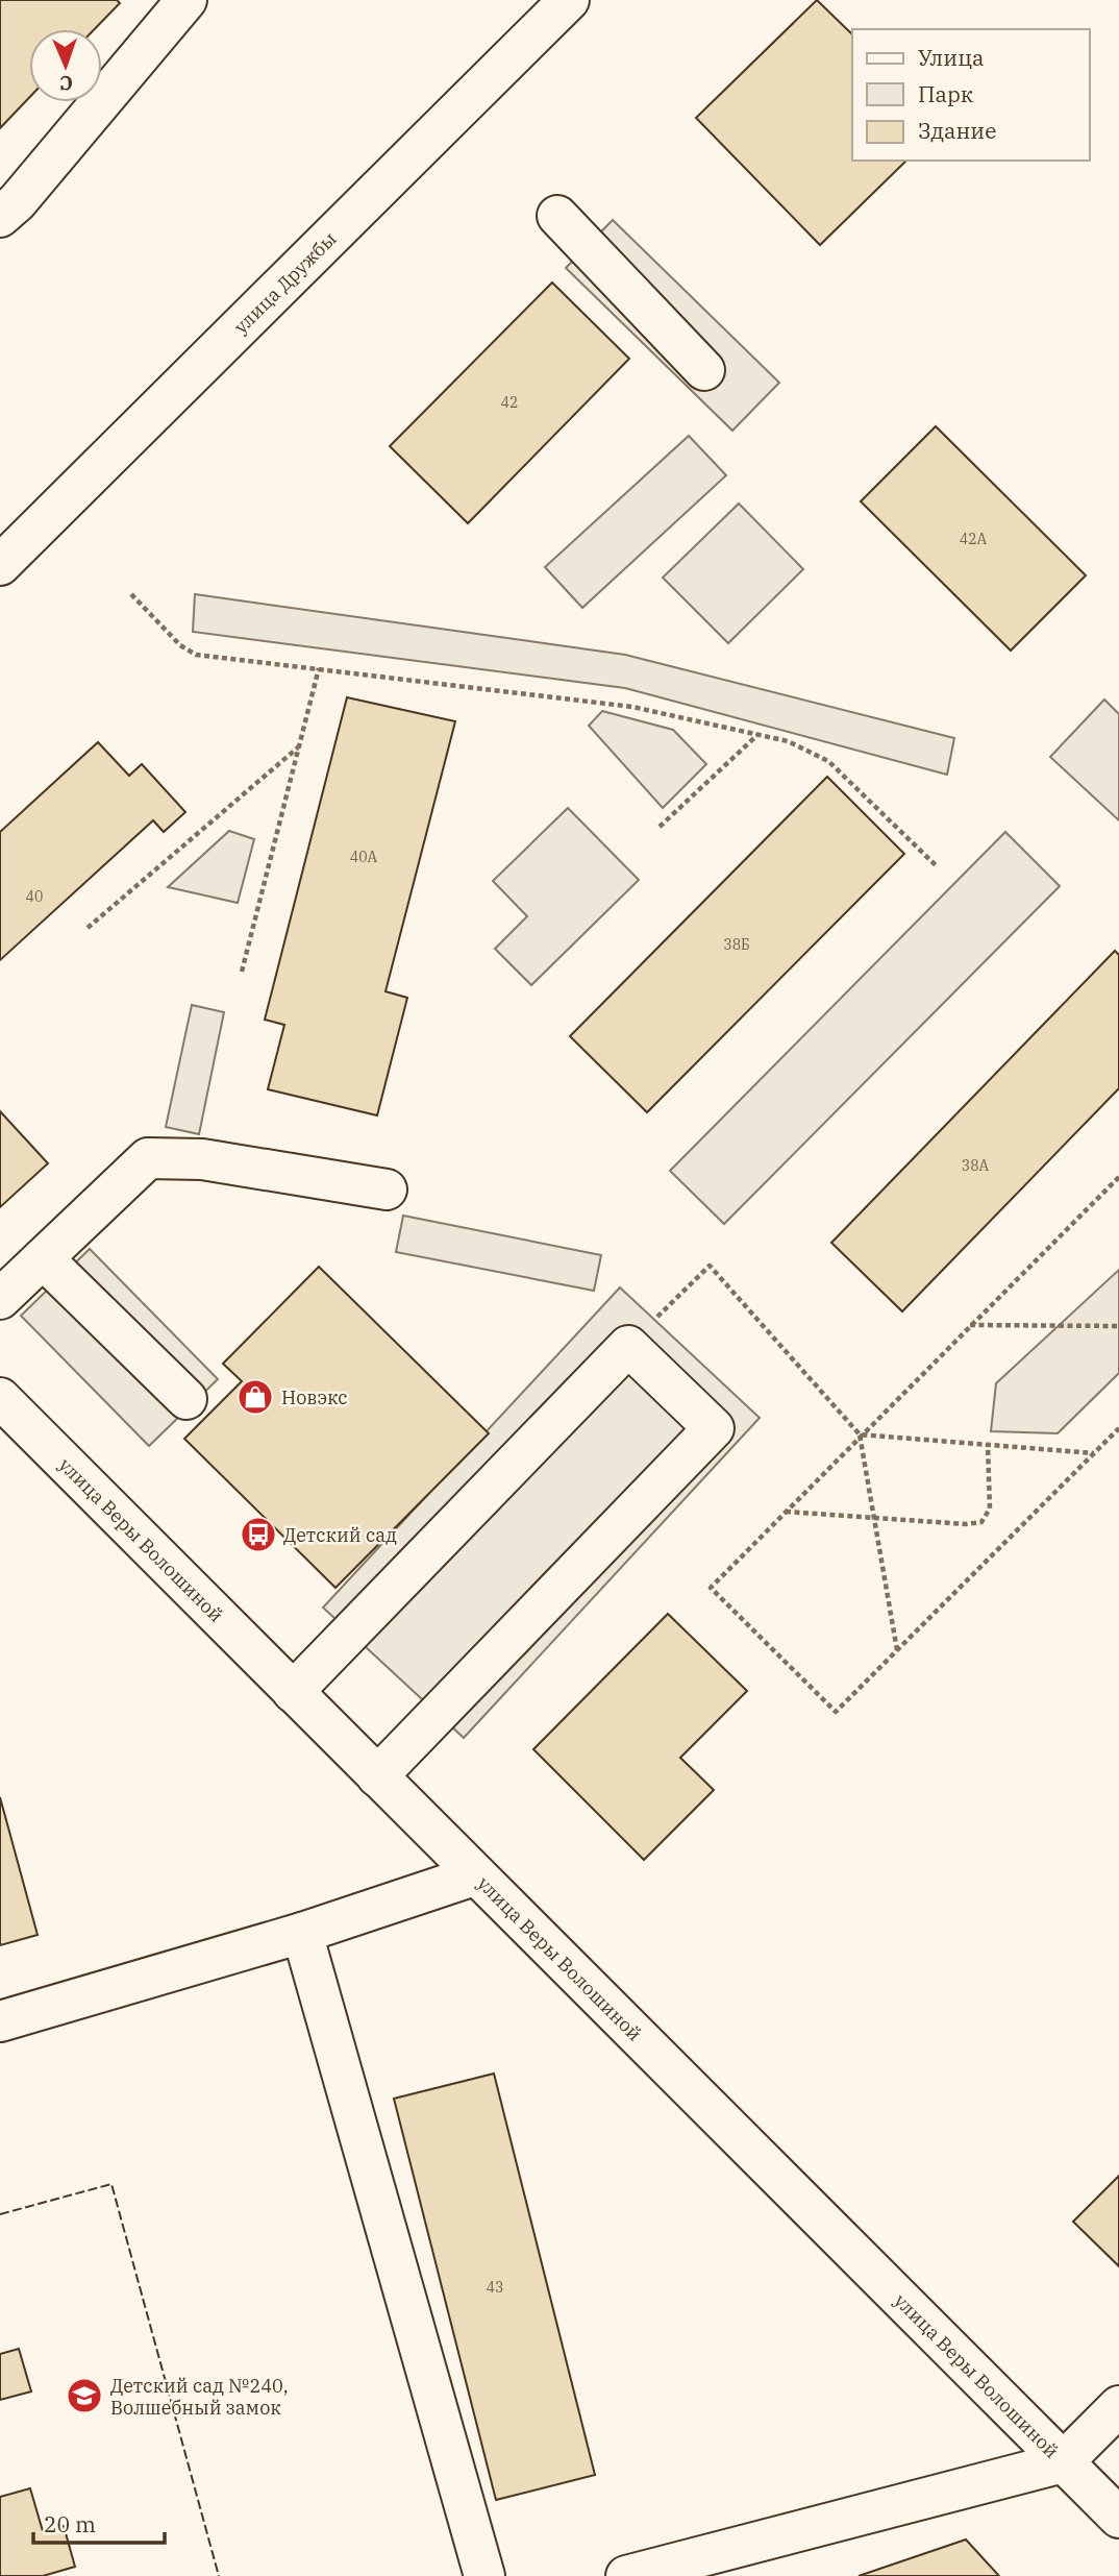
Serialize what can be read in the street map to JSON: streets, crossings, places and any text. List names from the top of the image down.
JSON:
{
  "streets": {
    "street": ["улица Дружбы", "улица Веры Волошиной"]
  },
  "places": {
    "shop": ["Новэкс"],
    "bus stop": ["Детский сад"],
    "school or university": ["Детский сад №240, Волшебный замок"]
  },
  "house_numbers": [
    "42",
    "42А",
    "40А",
    "40",
    "38Б",
    "38А",
    "43"
  ],
  "legend": ["Улица", "Парк", "Здание"],
  "scale_bar": "20 m",
  "north": "bottom"
}
